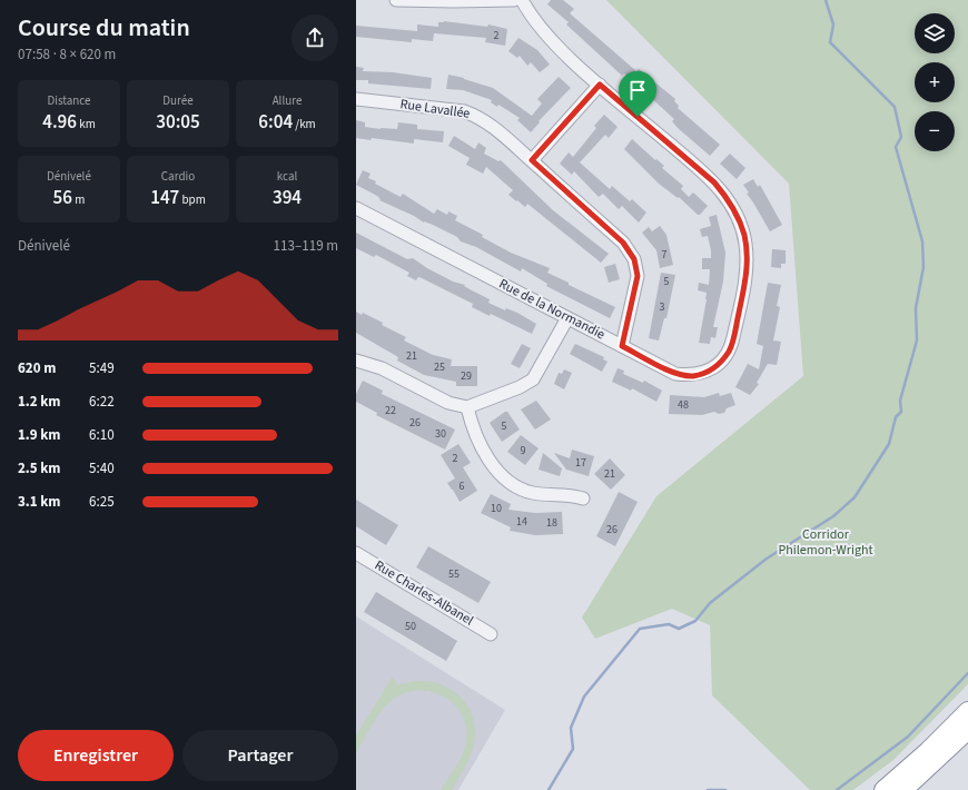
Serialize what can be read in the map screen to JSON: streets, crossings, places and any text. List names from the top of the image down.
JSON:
{
  "streets": {
    "street": ["Rue Lavallée", "Rue de la Normandie", "Rue Charles-Albanel"]
  },
  "crossings": [
    ["Rue Lavallée", "Rue de la Normandie"]
  ],
  "parks": ["Corridor Philemon-Wright"],
  "house_numbers": [
    "2",
    "7",
    "5",
    "3",
    "21",
    "25",
    "29",
    "48",
    "22",
    "26",
    "5",
    "30",
    "9",
    "2",
    "17",
    "21",
    "6",
    "10",
    "14",
    "18",
    "26",
    "55",
    "50"
  ],
  "page": {
    "heading": ["Course du matin", "07:58 · 8 × 620 m"],
    "map_buttons": ["+", "−"],
    "stats": [
      ["Distance", "4.96 km"],
      ["Durée", "30:05"],
      ["Allure", "6:04 /km"],
      ["Dénivelé", "56 m"],
      ["Cardio", "147 bpm"],
      ["kcal", "394"]
    ],
    "chart": ["Dénivelé", "113–119 m"],
    "list": [
      {
        "name": "620 m",
        "note": "5:49"
      },
      {
        "name": "1.2 km",
        "note": "6:22"
      },
      {
        "name": "1.9 km",
        "note": "6:10"
      },
      {
        "name": "2.5 km",
        "note": "5:40"
      },
      {
        "name": "3.1 km",
        "note": "6:25"
      }
    ],
    "buttons": ["Enregistrer", "Partager"]
  }
}
